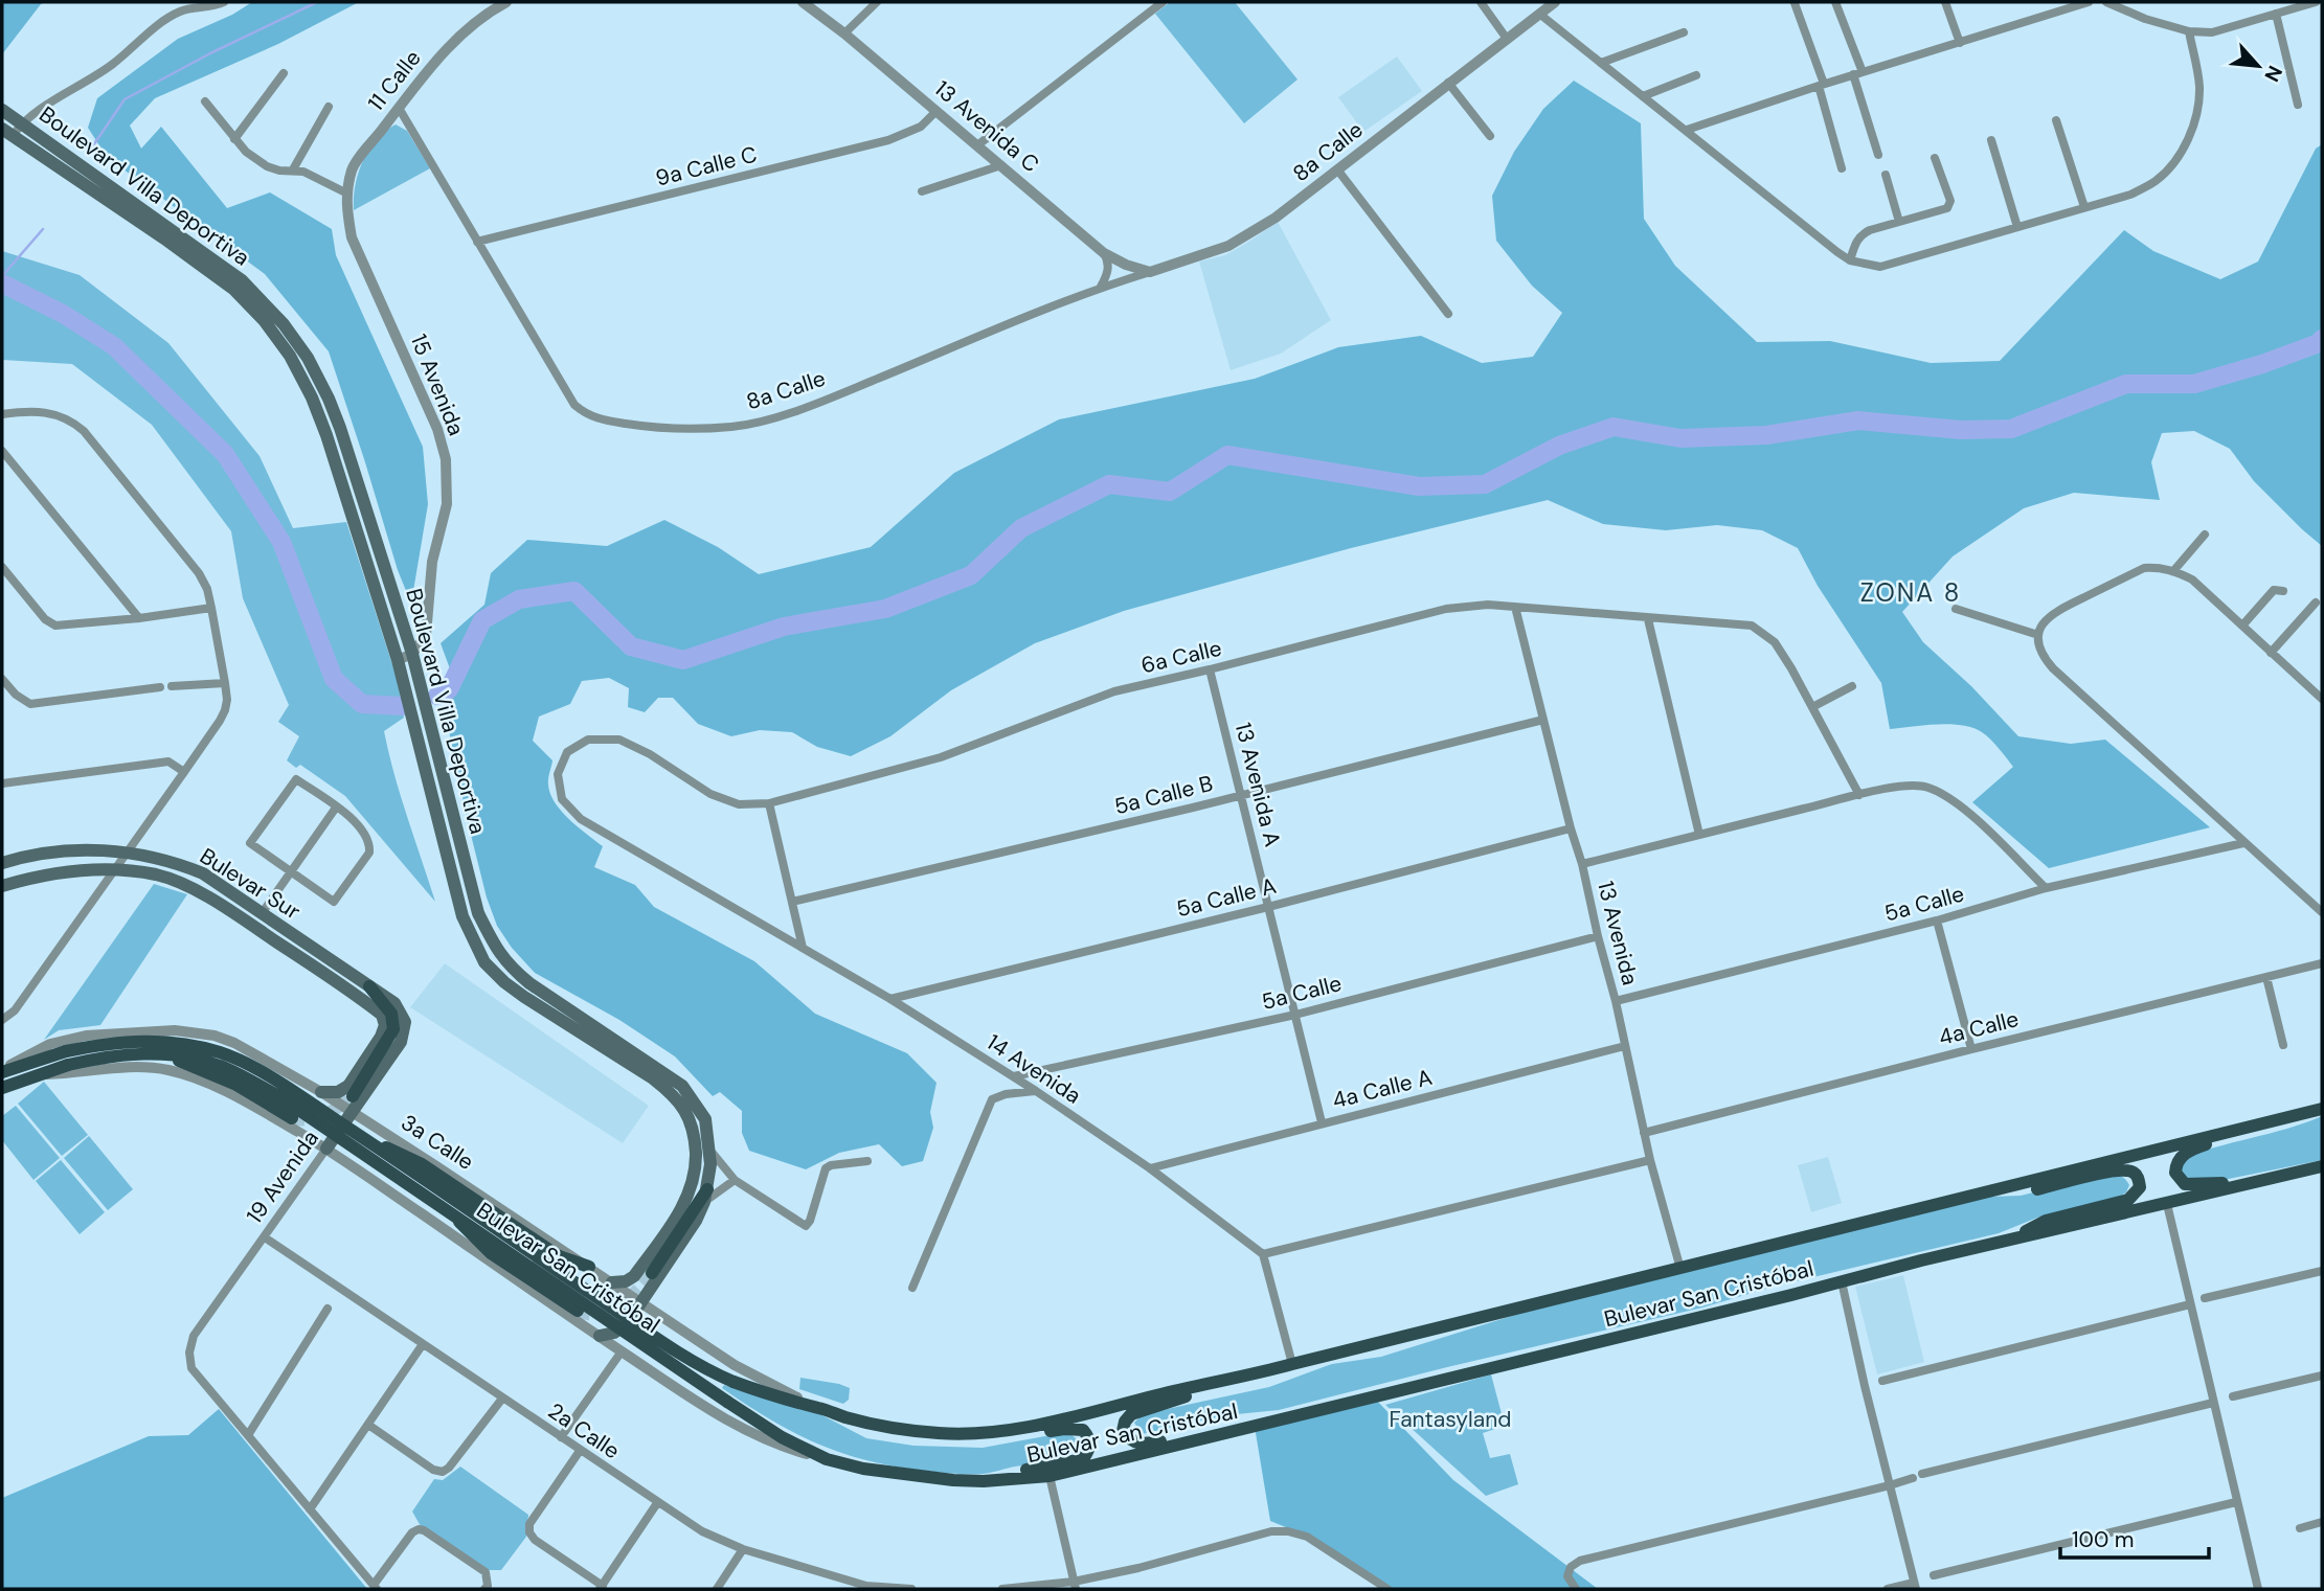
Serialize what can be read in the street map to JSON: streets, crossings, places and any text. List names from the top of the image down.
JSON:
{
  "streets": {
    "main road": [
      "Boulevard Villa Deportiva",
      "Bulevar Sur",
      "19 Avenida",
      "Bulevar San Cristóbal"
    ],
    "street": [
      "11 Calle",
      "13 Avenida C",
      "8a Calle",
      "9a Calle C",
      "15 Avenida",
      "6a Calle",
      "13 Avenida A",
      "5a Calle B",
      "5a Calle A",
      "5a Calle",
      "13 Avenida",
      "4a Calle",
      "14 Avenida",
      "4a Calle A",
      "3a Calle",
      "2a Calle"
    ]
  },
  "crossings": [
    ["11 Calle", "15 Avenida"],
    ["13 Avenida C", "8a Calle"],
    ["13 Avenida C", "9a Calle C"],
    ["8a Calle", "9a Calle C"],
    ["Boulevard Villa Deportiva", "15 Avenida"],
    ["Boulevard Villa Deportiva", "3a Calle"],
    ["6a Calle", "13 Avenida A"],
    ["6a Calle", "13 Avenida"],
    ["6a Calle", "14 Avenida"],
    ["13 Avenida A", "5a Calle B"],
    ["13 Avenida A", "5a Calle A"],
    ["13 Avenida A", "5a Calle"],
    ["13 Avenida A", "4a Calle A"],
    ["5a Calle B", "13 Avenida"],
    ["Bulevar Sur", "3a Calle"],
    ["Bulevar Sur", "19 Avenida"],
    ["5a Calle A", "13 Avenida"],
    ["5a Calle A", "14 Avenida"],
    ["5a Calle", "13 Avenida"],
    ["5a Calle", "14 Avenida"],
    ["13 Avenida", "4a Calle"],
    ["13 Avenida", "4a Calle A"],
    ["13 Avenida", "Bulevar San Cristóbal"],
    ["14 Avenida", "4a Calle A"],
    ["3a Calle", "19 Avenida"],
    ["3a Calle", "Bulevar San Cristóbal"],
    ["19 Avenida", "2a Calle"]
  ],
  "districts": ["ZONA 8"],
  "parks": ["Fantasyland"],
  "scale_bar": "100 m",
  "north": "bottom right"
}
